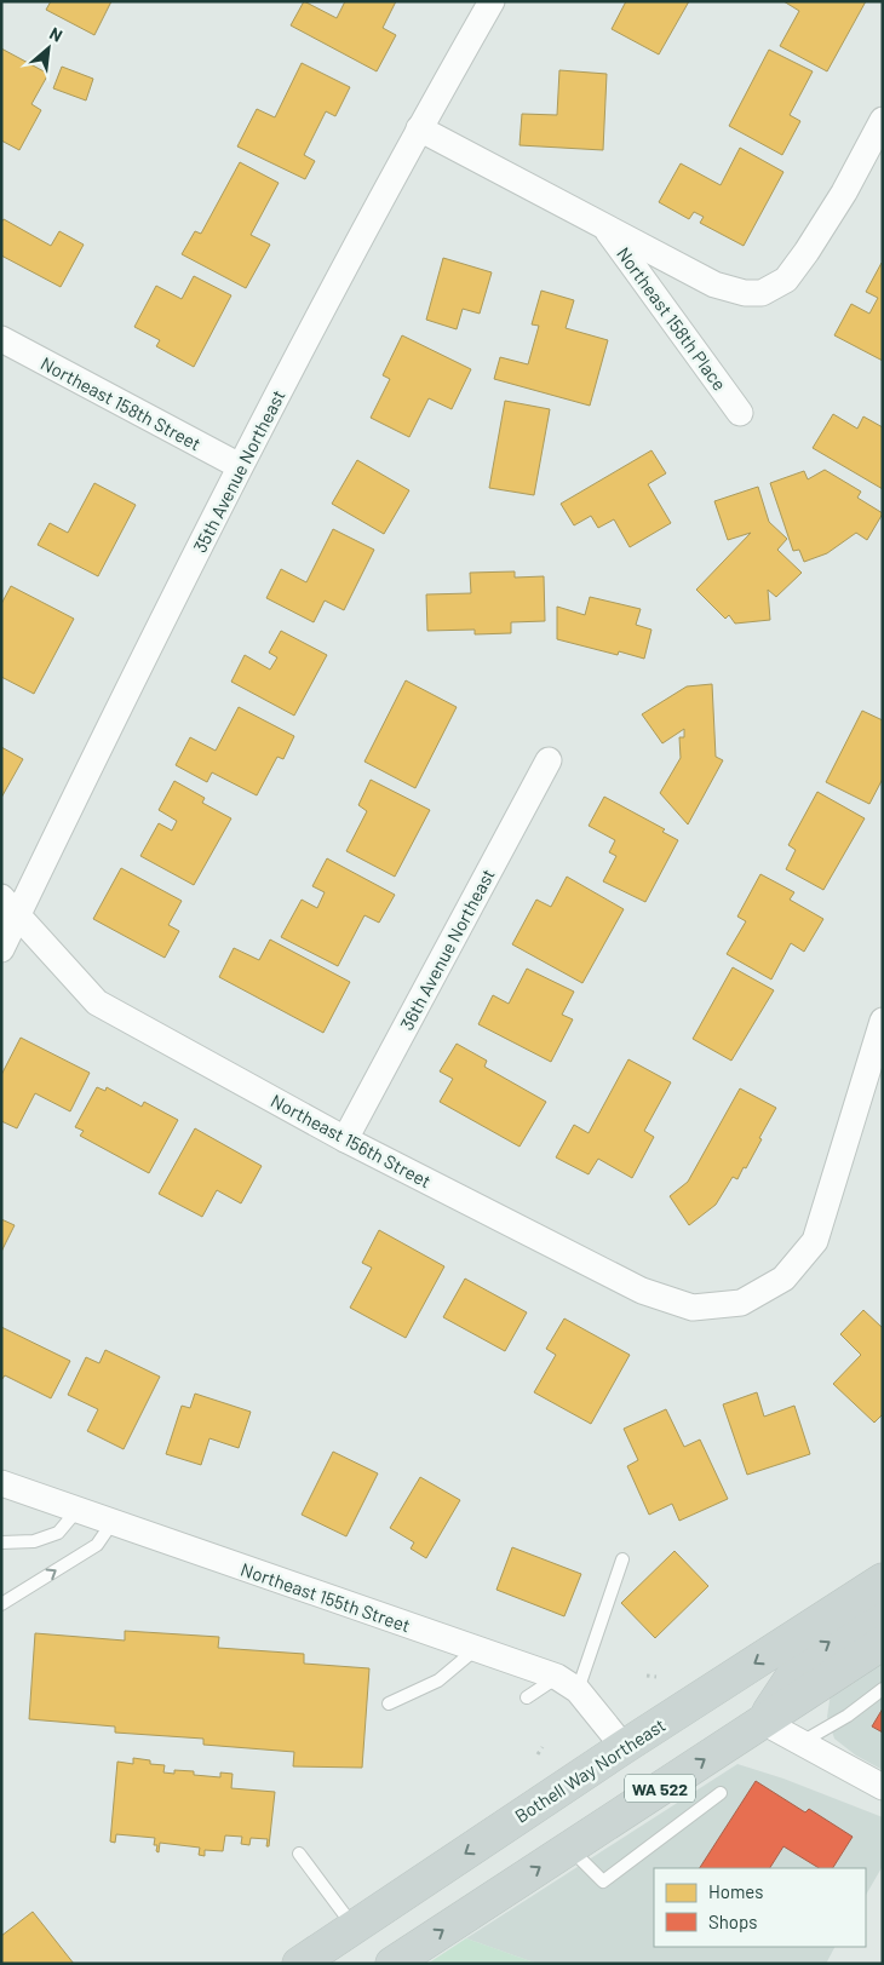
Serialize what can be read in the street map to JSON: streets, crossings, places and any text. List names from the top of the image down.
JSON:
{
  "streets": {
    "main road": ["Bothell Way Northeast", "WA 522"],
    "street": [
      "Northeast 158th Place",
      "Northeast 158th Street",
      "35th Avenue Northeast",
      "36th Avenue Northeast",
      "Northeast 156th Street",
      "Northeast 155th Street"
    ]
  },
  "crossings": [
    ["Northeast 158th Place", "35th Avenue Northeast"],
    ["Northeast 158th Street", "35th Avenue Northeast"],
    ["35th Avenue Northeast", "Northeast 156th Street"],
    ["36th Avenue Northeast", "Northeast 156th Street"]
  ],
  "legend": ["Homes", "Shops"],
  "north": "top right"
}
